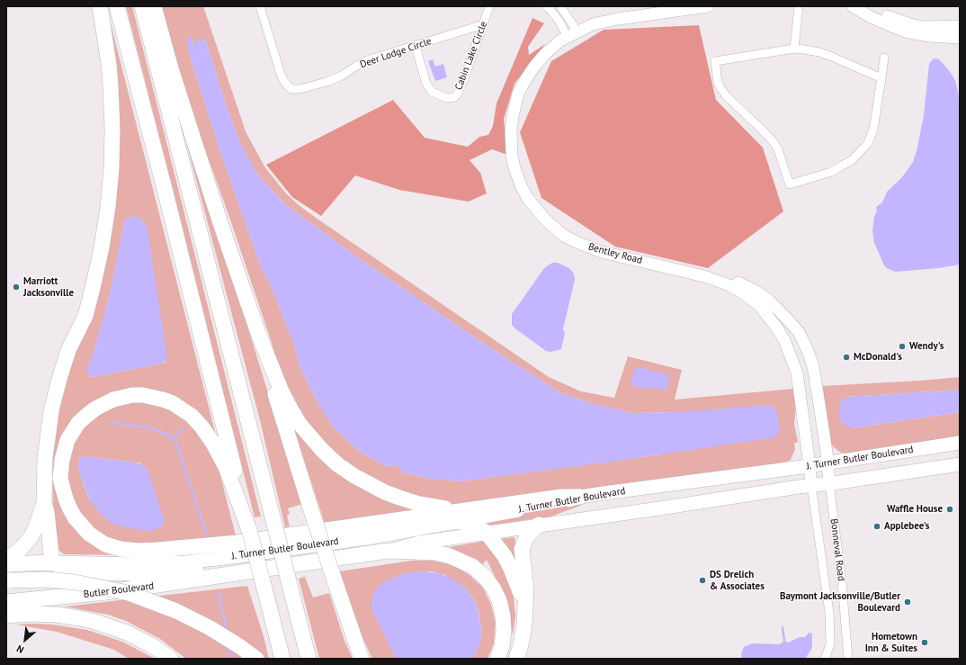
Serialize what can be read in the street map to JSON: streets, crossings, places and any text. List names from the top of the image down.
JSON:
{
  "streets": {
    "highway": ["J. Turner Butler Boulevard", "Butler Boulevard"],
    "street": [
      "Deer Lodge Circle",
      "Cabin Lake Circle",
      "Bentley Road",
      "Bonneval Road"
    ]
  },
  "crossings": [
    ["Deer Lodge Circle", "Cabin Lake Circle"],
    ["Bentley Road", "J. Turner Butler Boulevard"],
    ["Bentley Road", "Bonneval Road"],
    ["J. Turner Butler Boulevard", "Bonneval Road"],
    ["J. Turner Butler Boulevard", "Butler Boulevard"]
  ],
  "places": [
    "Marriott Jacksonville",
    "Wendy's",
    "McDonald's",
    "Waffle House",
    "Applebee's",
    "DS Drelich & Associates",
    "Baymont Jacksonville/Butler Boulevard",
    "Hometown Inn & Suites"
  ],
  "north": "bottom left"
}
